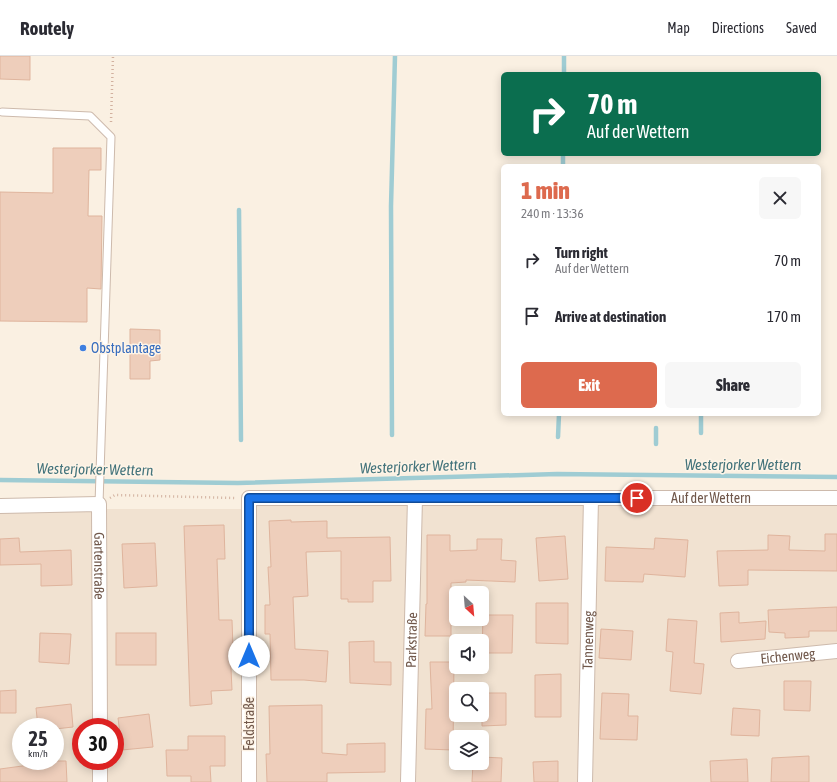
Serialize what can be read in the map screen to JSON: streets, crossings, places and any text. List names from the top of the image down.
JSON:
{
  "streets": {
    "street": [
      "Auf der Wettern",
      "Gartenstraße",
      "Parkstraße",
      "Tannenweg",
      "Eichenweg",
      "Feldstraße"
    ]
  },
  "crossings": [
    ["Auf der Wettern", "Parkstraße"],
    ["Auf der Wettern", "Tannenweg"],
    ["Auf der Wettern", "Feldstraße"]
  ],
  "water": ["Westerjorker Wettern"],
  "places": ["Obstplantage"],
  "north": "bottom right",
  "page": {
    "header": "Routely",
    "nav": ["Map", "Directions", "Saved"],
    "turn": ["70 m", "Auf der Wettern"],
    "heading": ["1 min", "240 m · 13:36"],
    "list": [
      {
        "name": "Turn right",
        "note": "Auf der Wettern",
        "value": "70 m"
      },
      {
        "name": "Arrive at destination",
        "value": "170 m"
      }
    ],
    "buttons": ["Exit", "Share"],
    "speed": "25 km/h",
    "limit": "30"
  }
}
